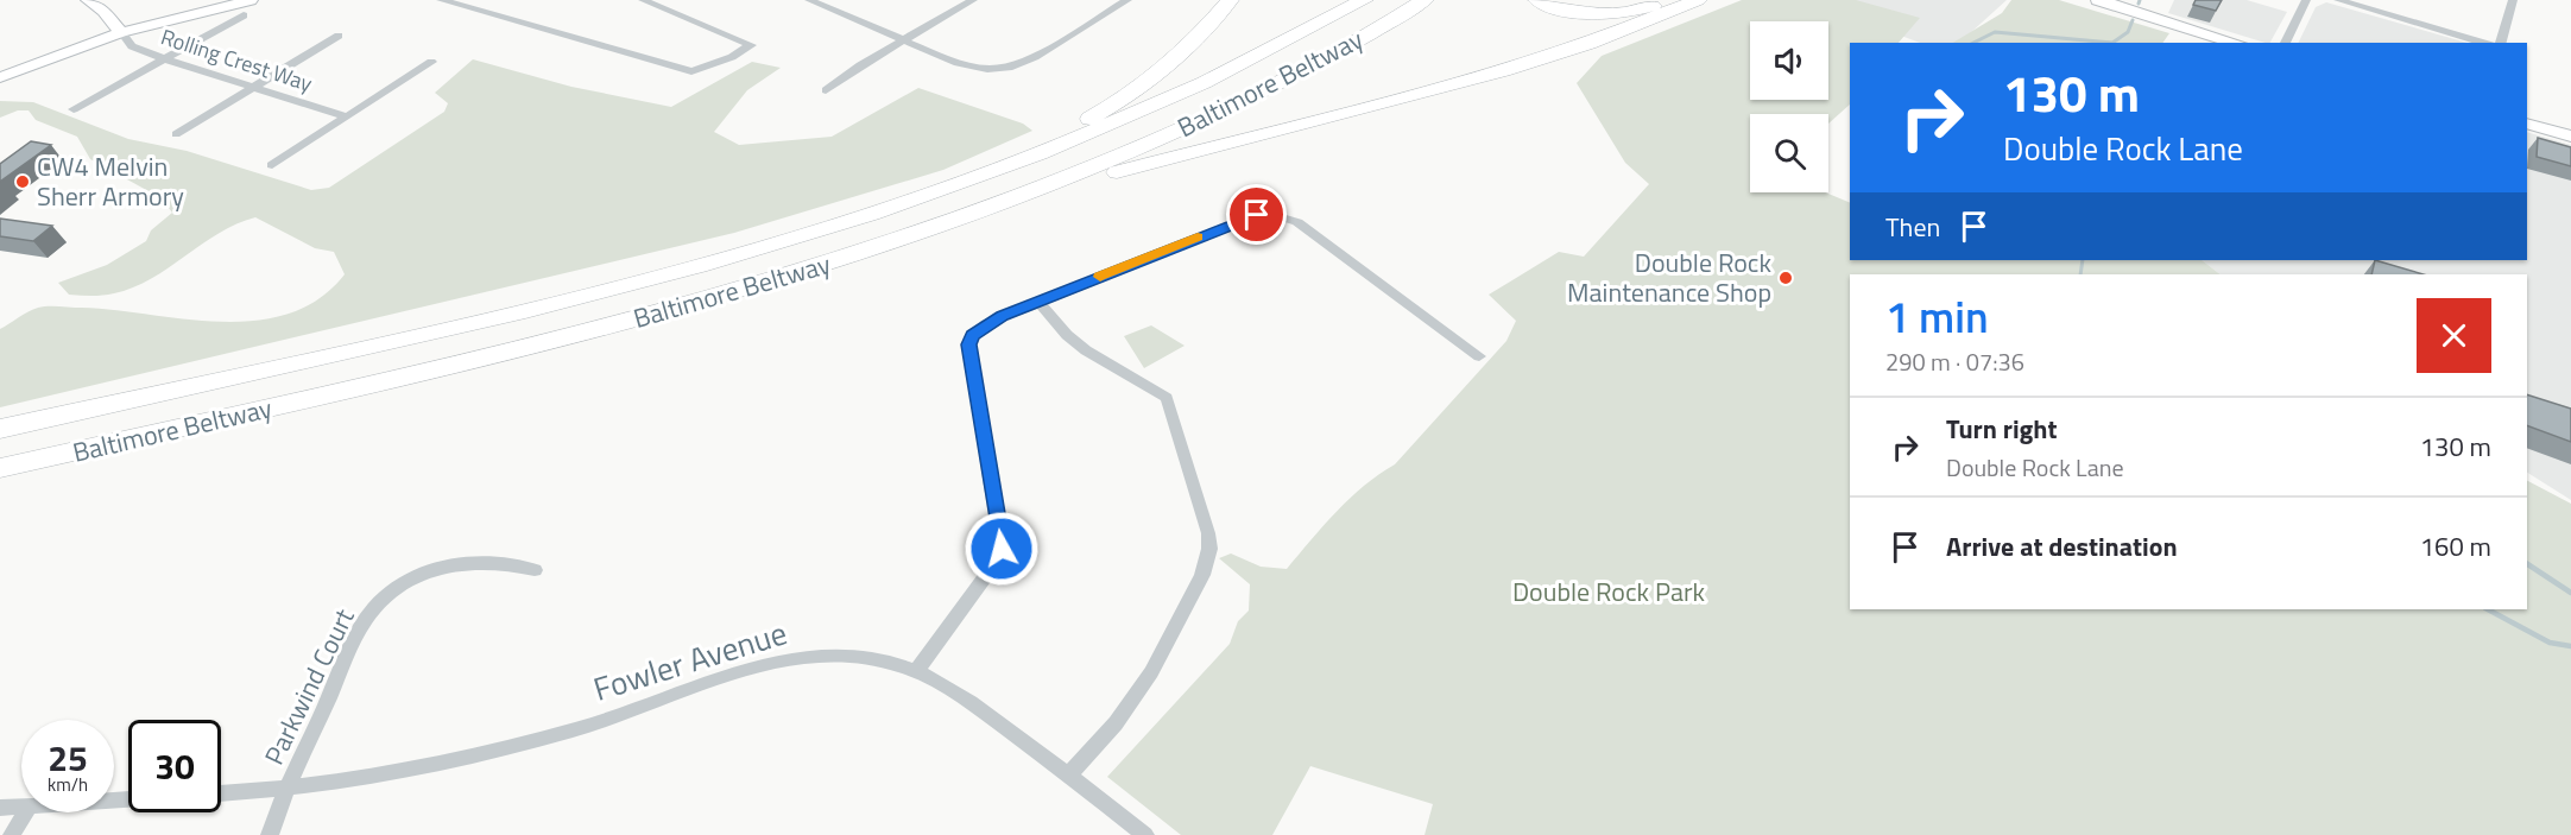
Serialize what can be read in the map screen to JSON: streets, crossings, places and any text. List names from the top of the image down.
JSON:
{
  "streets": {
    "highway": ["Baltimore Beltway"],
    "street": ["Rolling Crest Way", "Fowler Avenue", "Parkwind Court"]
  },
  "crossings": [
    ["Fowler Avenue", "Parkwind Court"]
  ],
  "parks": ["Double Rock Park"],
  "places": ["CW4 Melvin Sherr Armory", "Double Rock Maintenance Shop"],
  "page": {
    "turn": ["130 m", "Double Rock Lane"],
    "then": "Then",
    "heading": ["1 min", "290 m · 07:36"],
    "list": [
      {
        "name": "Turn right",
        "note": "Double Rock Lane",
        "value": "130 m"
      },
      {
        "name": "Arrive at destination",
        "value": "160 m"
      }
    ],
    "speed": "25 km/h",
    "limit": "30"
  }
}
